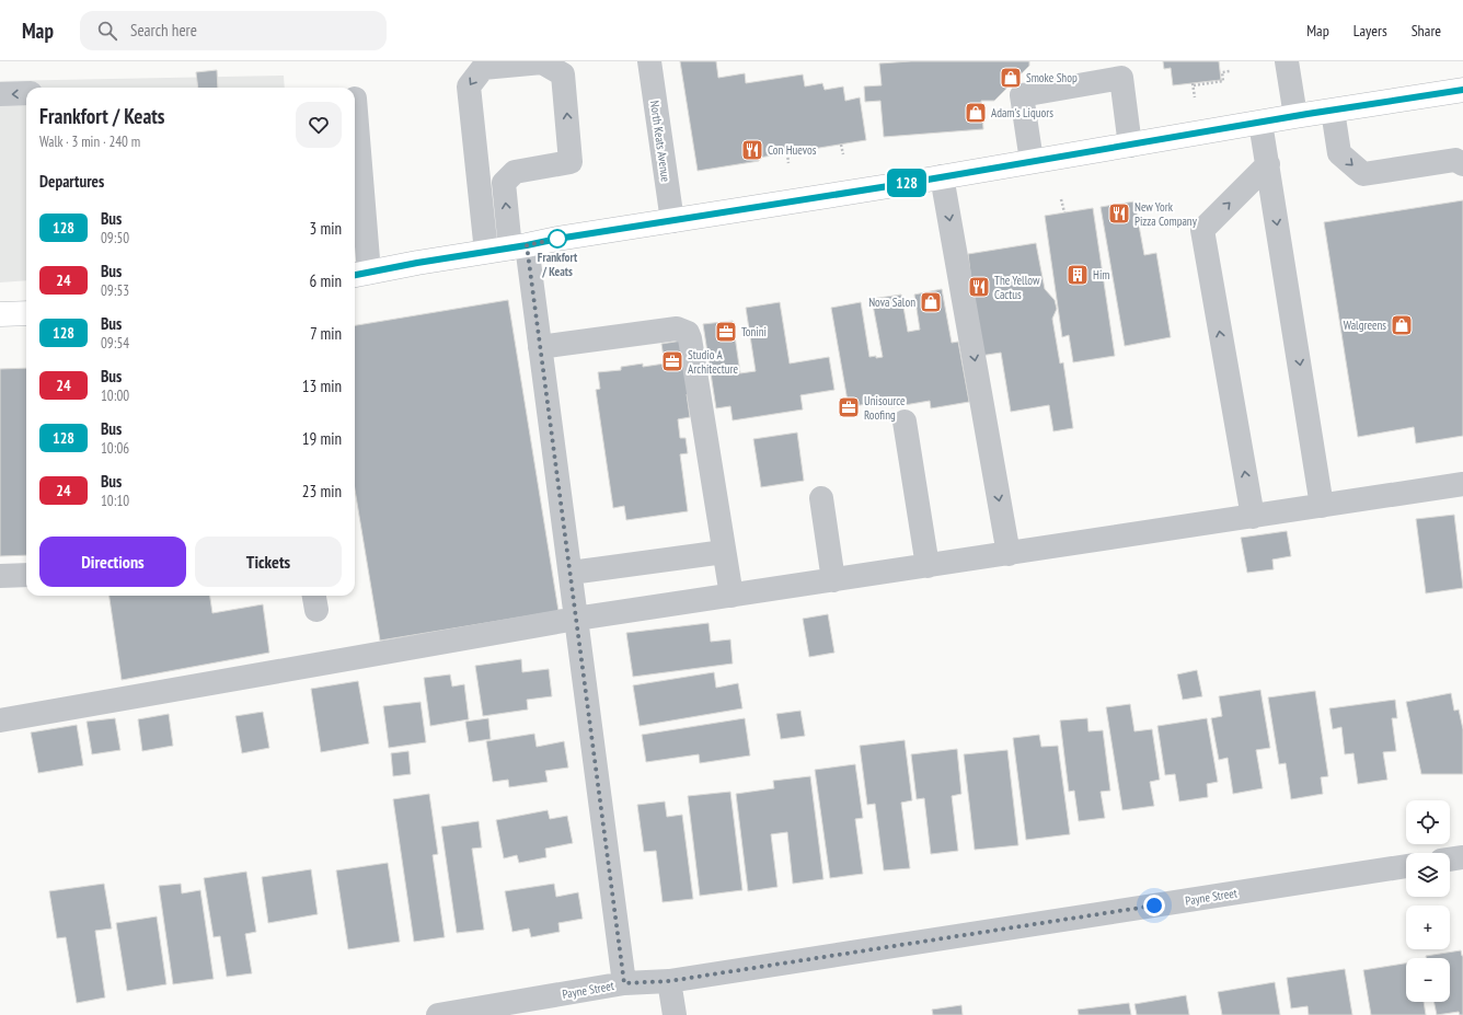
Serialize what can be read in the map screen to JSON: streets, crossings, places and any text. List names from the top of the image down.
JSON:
{
  "streets": {
    "street": ["North Keats Avenue", "Payne Street"]
  },
  "places": {
    "shop": [
      "Smoke Shop",
      "Adam's Liquors",
      "Nova Salon",
      "Walgreens"
    ],
    "restaurant": ["Con Huevos", "New York Pizza Company", "The Yellow Cactus"],
    "other": ["Frankfort / Keats"],
    "building": ["Him"],
    "office": ["Tonini", "Studio A Architecture", "Unisource Roofing"]
  },
  "lines": ["bus line 128"],
  "page": {
    "header": "Map",
    "search": "Search here",
    "nav": ["Map", "Layers", "Share"],
    "on_map": "128",
    "heading": [
      ["Frankfort / Keats", "Walk · 3 min · 240 m"],
      "Departures"
    ],
    "list": [
      {
        "mark": "128",
        "name": "Bus",
        "note": "09:50",
        "value": "3 min"
      },
      {
        "mark": "24",
        "name": "Bus",
        "note": "09:53",
        "value": "6 min"
      },
      {
        "mark": "128",
        "name": "Bus",
        "note": "09:54",
        "value": "7 min"
      },
      {
        "mark": "24",
        "name": "Bus",
        "note": "10:00",
        "value": "13 min"
      },
      {
        "mark": "128",
        "name": "Bus",
        "note": "10:06",
        "value": "19 min"
      },
      {
        "mark": "24",
        "name": "Bus",
        "note": "10:10",
        "value": "23 min"
      }
    ],
    "buttons": ["Directions", "Tickets"],
    "map_buttons": ["+", "−"]
  }
}
